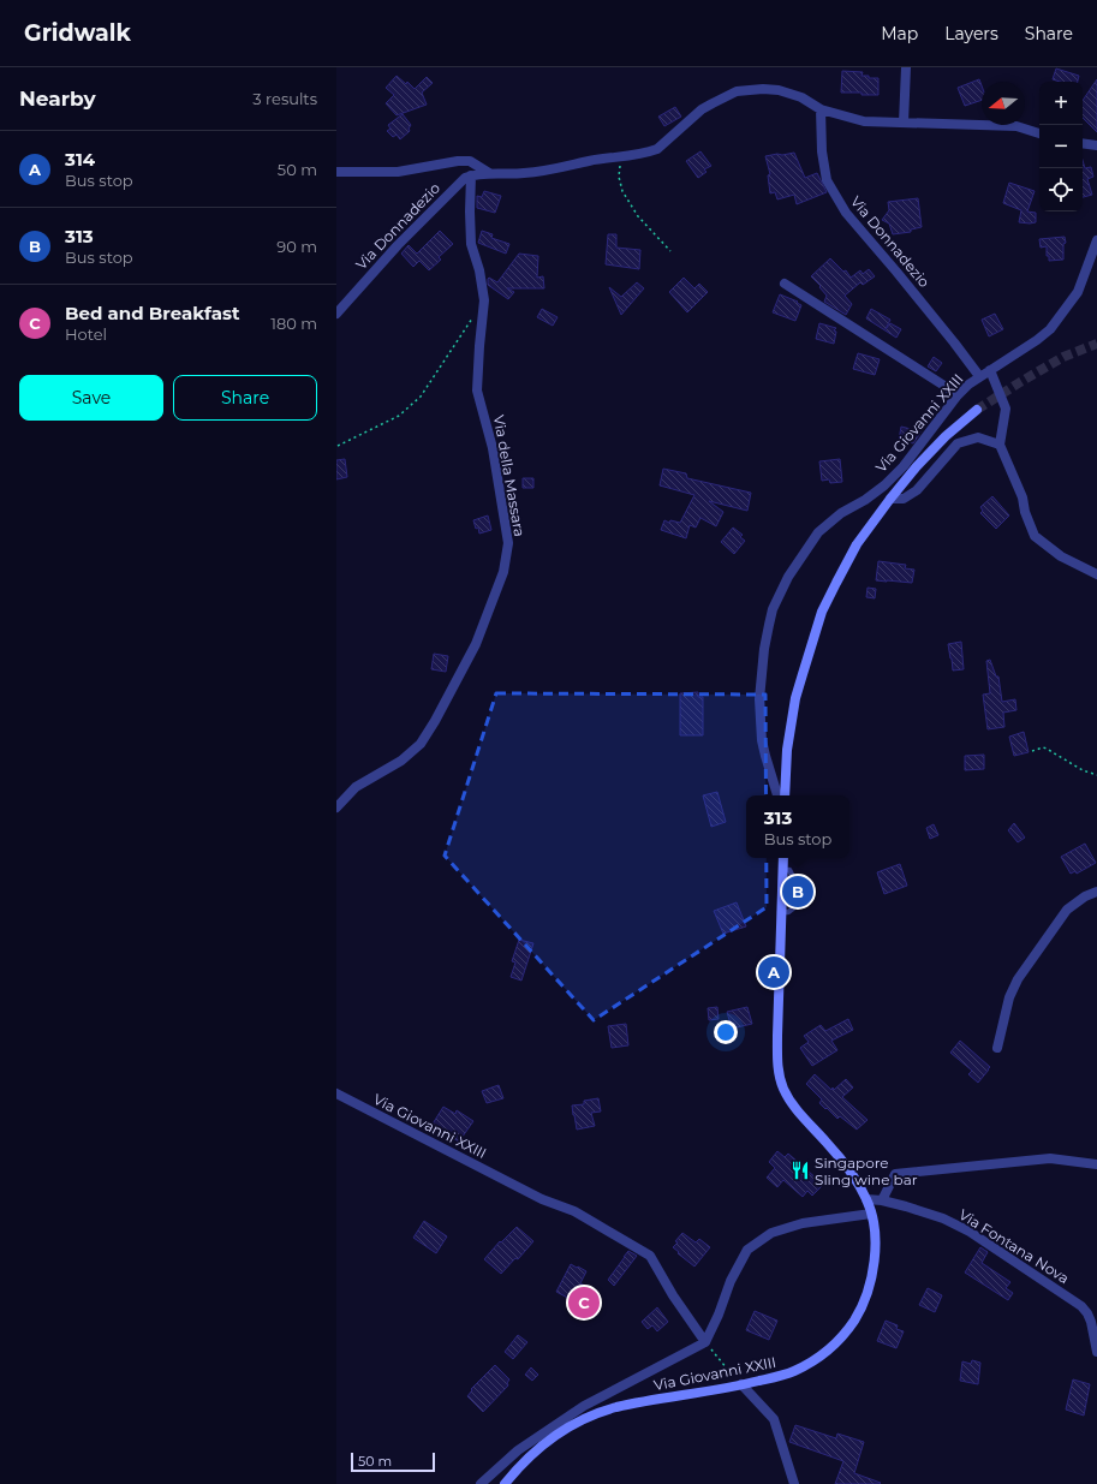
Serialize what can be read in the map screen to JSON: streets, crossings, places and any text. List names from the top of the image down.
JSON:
{
  "streets": {
    "main road": ["Via Giovanni XXIII"],
    "street": ["Via Donnadezio", "Via della Massara", "Via Fontana Nova"]
  },
  "crossings": [
    ["Via Donnadezio", "Via Giovanni XXIII"],
    ["Via Donnadezio", "Via della Massara"],
    ["Via Giovanni XXIII", "Via Fontana Nova"]
  ],
  "places": {
    "restaurant": ["Singapore Sling wine bar"]
  },
  "scale_bar": "50 m",
  "north": "left",
  "page": {
    "header": "Gridwalk",
    "nav": ["Map", "Layers", "Share"],
    "heading": ["Nearby", "3 results"],
    "map_buttons": ["+", "−"],
    "list": [
      {
        "mark": "A",
        "name": "314",
        "note": "Bus stop",
        "value": "50 m"
      },
      {
        "mark": "B",
        "name": "313",
        "note": "Bus stop",
        "value": "90 m"
      },
      {
        "mark": "C",
        "name": "Bed and Breakfast",
        "note": "Hotel",
        "value": "180 m"
      }
    ],
    "buttons": ["Save", "Share"],
    "popup": ["313", "Bus stop"],
    "pins": ["B", "A", "C"],
    "scale": "50 m"
  }
}
